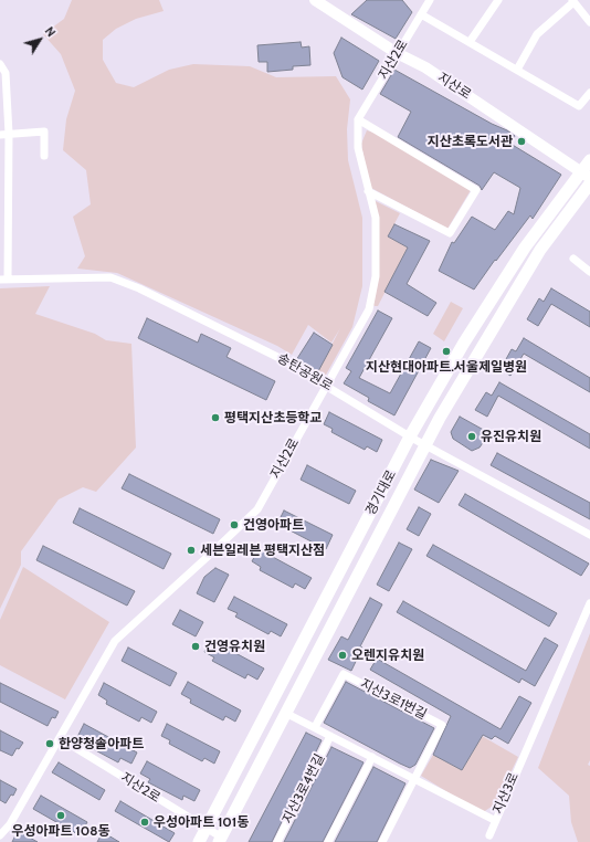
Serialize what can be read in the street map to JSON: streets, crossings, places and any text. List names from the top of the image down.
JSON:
{
  "streets": {
    "main road": ["지산로", "경기대로"],
    "street": [
      "지산2로",
      "송탄공원로",
      "지산3로1번길",
      "지산3로4번길",
      "지산3로"
    ]
  },
  "crossings": [
    ["지산2로", "지산로"],
    ["지산2로", "송탄공원로"],
    ["지산2로", "경기대로"],
    ["지산로", "경기대로"],
    ["송탄공원로", "경기대로"],
    ["경기대로", "지산3로"],
    ["지산3로1번길", "지산3로"],
    ["지산3로4번길", "지산3로"]
  ],
  "places": [
    "지산초록도서관",
    "지산현대아파트.서울제일병원",
    "평택지산초등학교",
    "유진유치원",
    "건영아파트",
    "세븐일레븐 평택지산점",
    "건영유치원",
    "오렌지유치원",
    "한양청솔아파트",
    "우성아파트 108동",
    "우성아파트 101동"
  ],
  "north": "top right"
}
